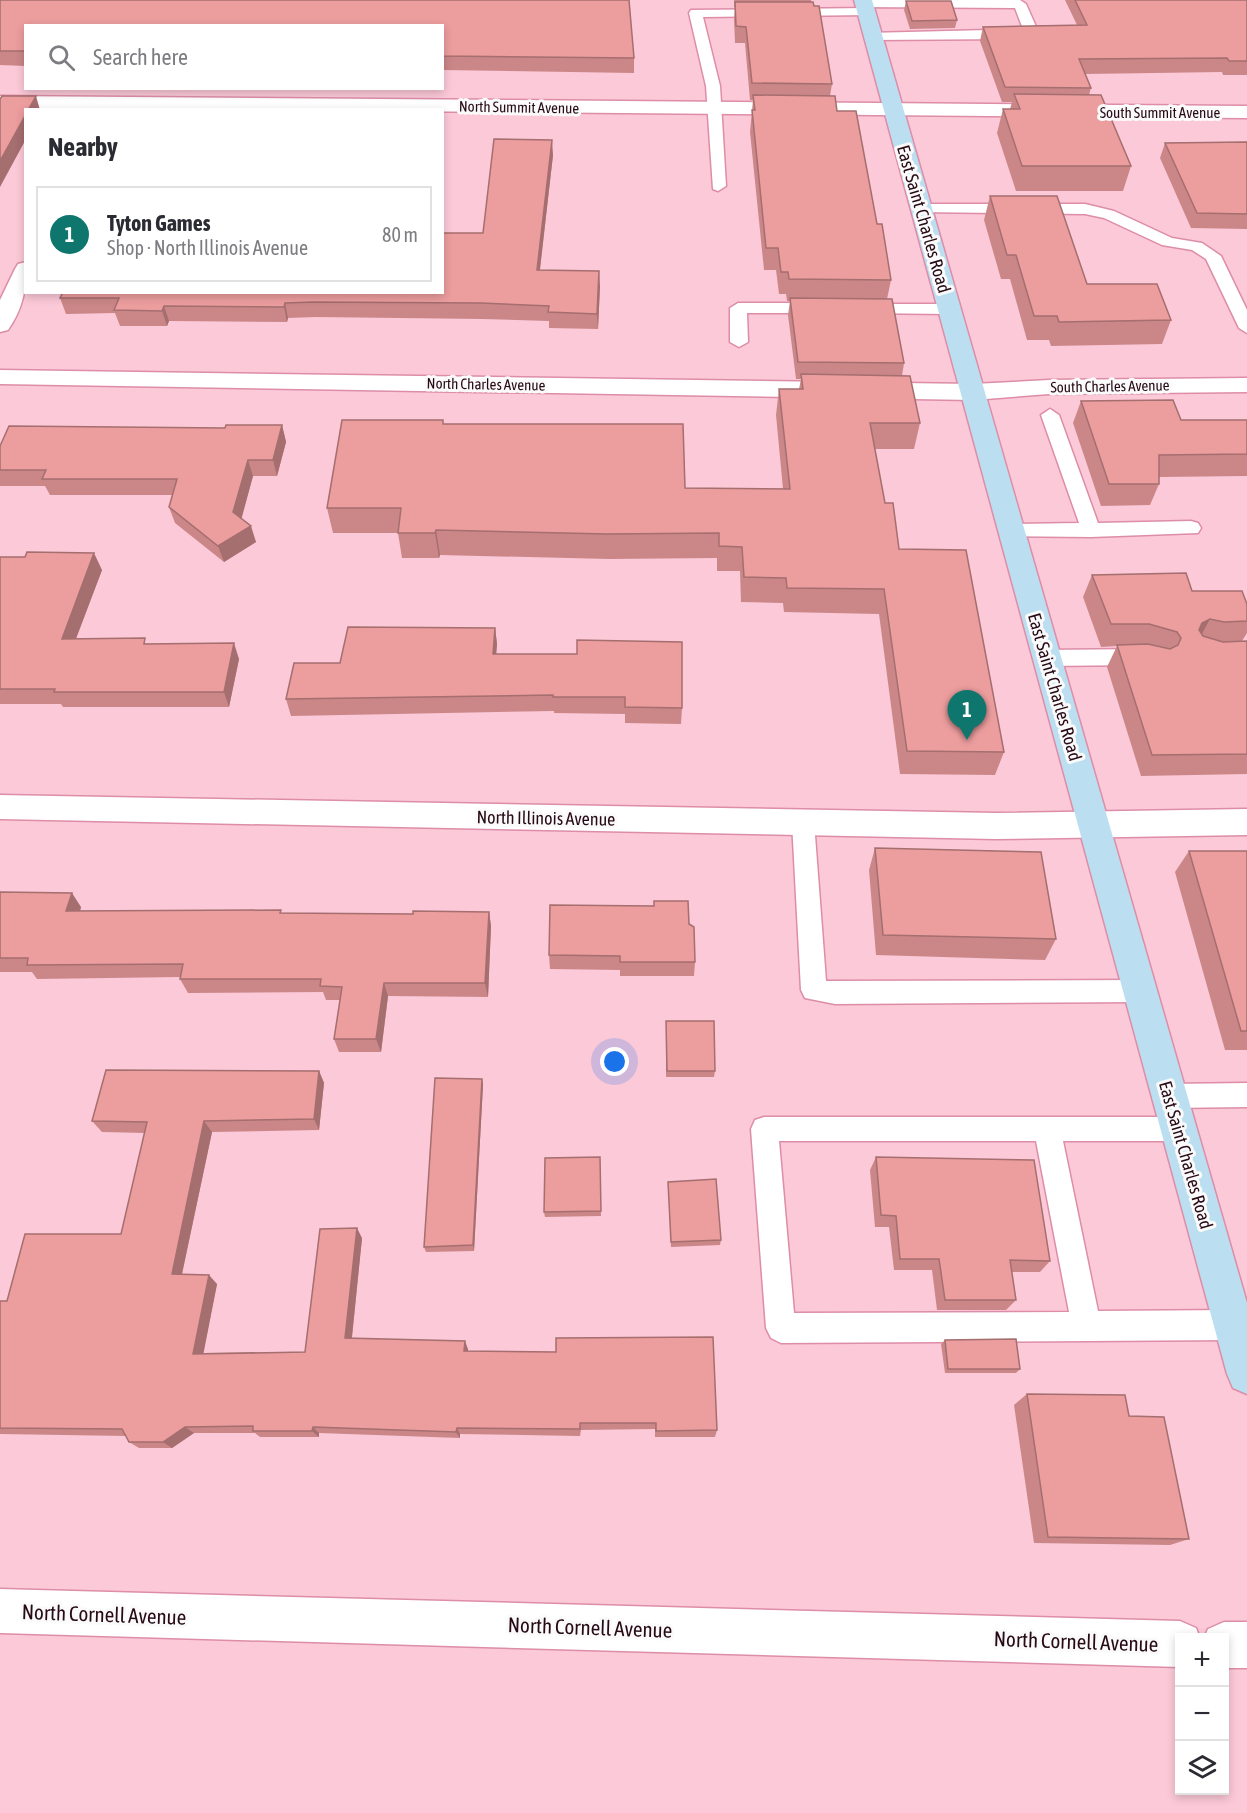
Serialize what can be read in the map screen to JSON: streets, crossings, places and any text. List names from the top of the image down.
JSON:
{
  "streets": {
    "main road": ["East Saint Charles Road"],
    "street": [
      "North Summit Avenue",
      "South Summit Avenue",
      "North Charles Avenue",
      "South Charles Avenue",
      "North Illinois Avenue",
      "North Cornell Avenue"
    ]
  },
  "crossings": [
    ["North Summit Avenue", "South Summit Avenue"],
    ["North Summit Avenue", "East Saint Charles Road"],
    ["South Summit Avenue", "East Saint Charles Road"],
    ["East Saint Charles Road", "North Charles Avenue"],
    ["East Saint Charles Road", "South Charles Avenue"],
    ["East Saint Charles Road", "North Illinois Avenue"],
    ["North Charles Avenue", "South Charles Avenue"]
  ],
  "page": {
    "search": "Search here",
    "heading": "Nearby",
    "list": [
      {
        "mark": "1",
        "name": "Tyton Games",
        "note": "Shop · North Illinois Avenue",
        "value": "80 m"
      }
    ],
    "pins": "1",
    "map_buttons": ["+", "−"]
  }
}
